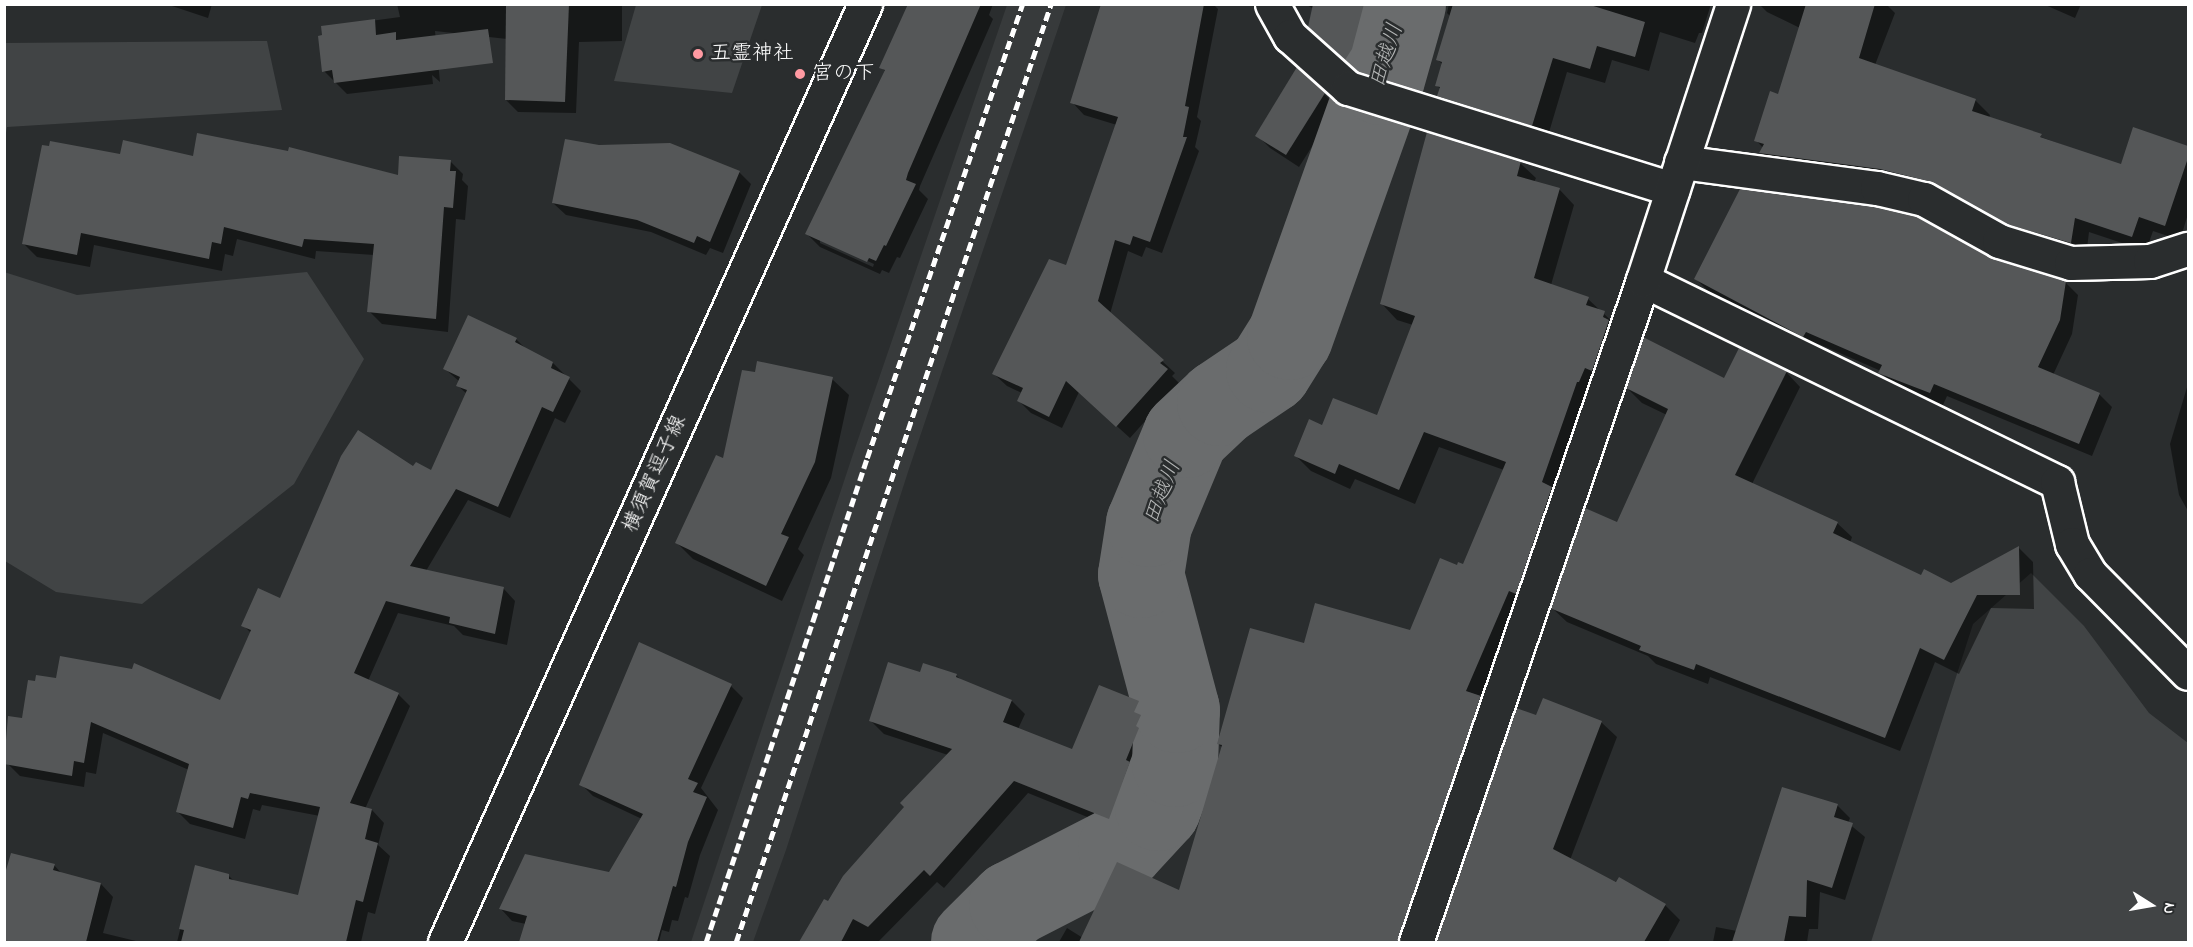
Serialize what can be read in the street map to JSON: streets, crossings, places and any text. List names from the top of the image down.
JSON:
{
  "streets": {
    "street": ["横須賀逗子線"]
  },
  "water": ["田越川"],
  "places": ["五霊神社", "宮の下"],
  "north": "right"
}
